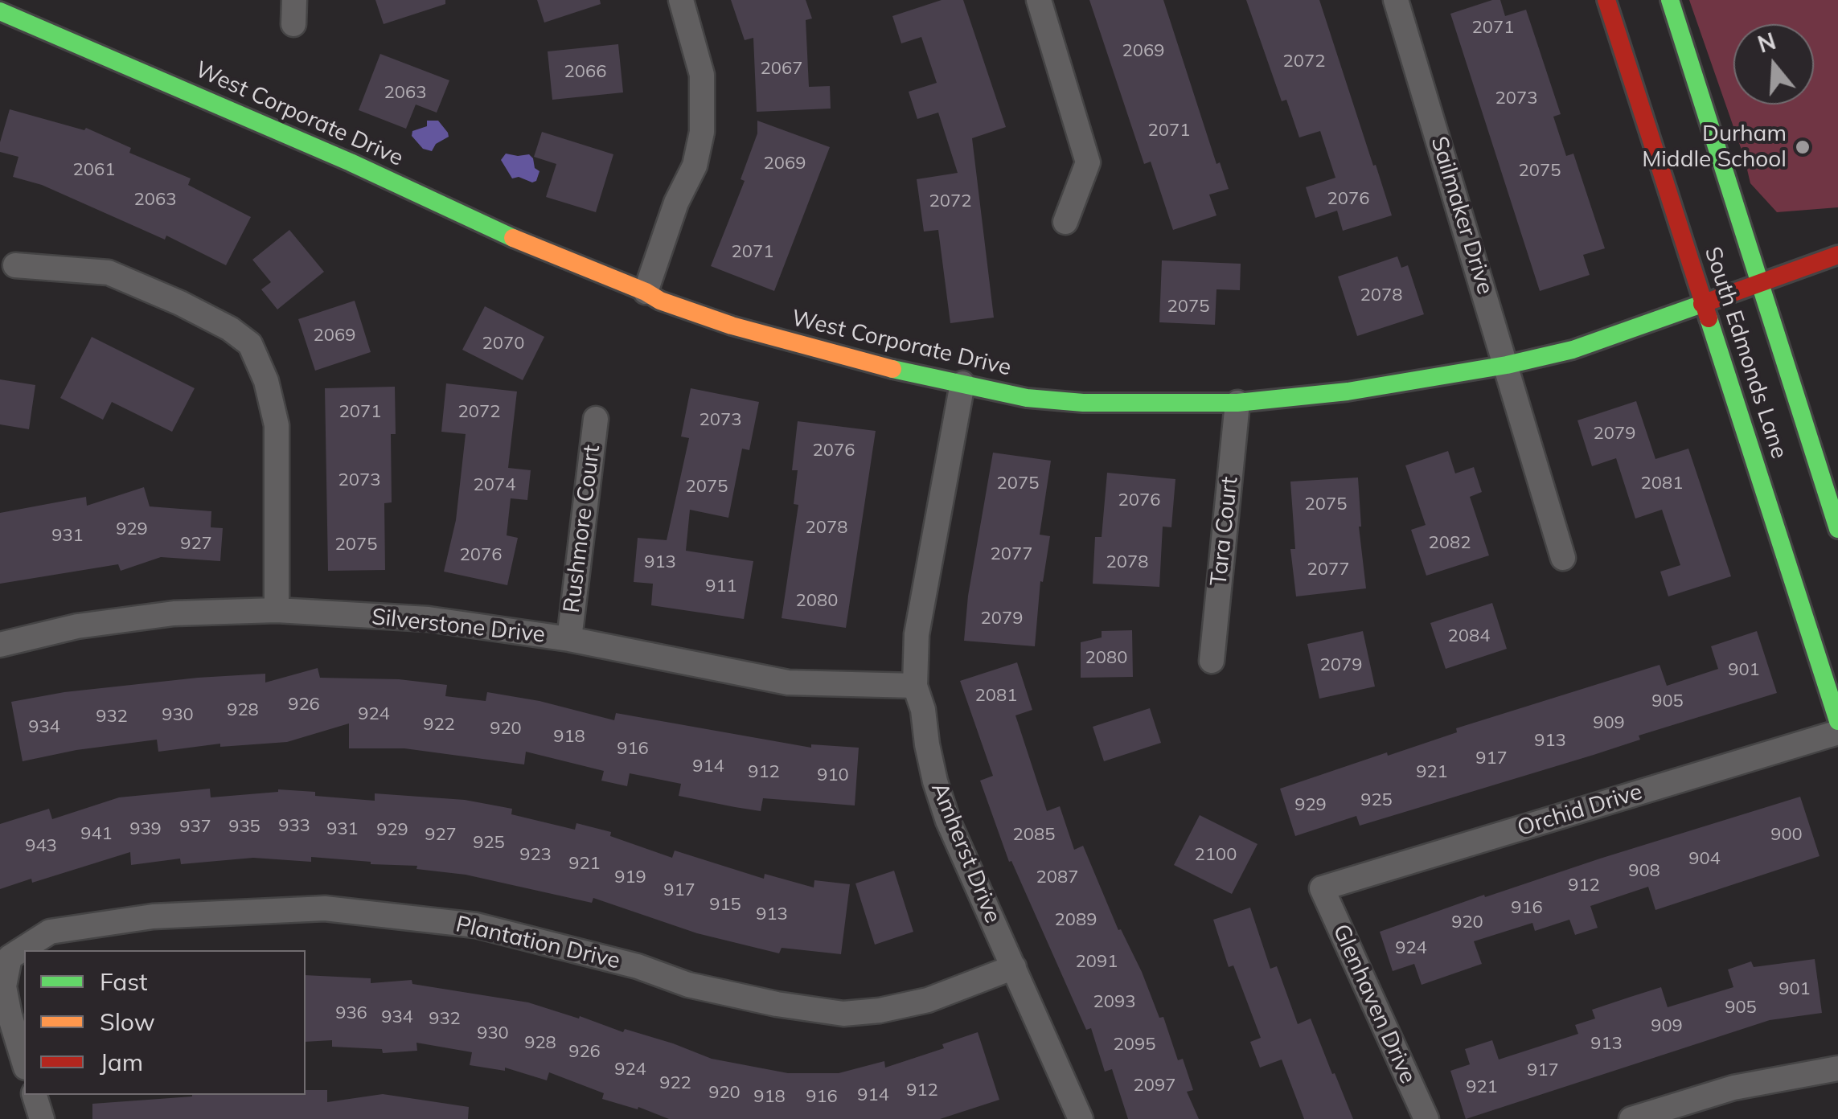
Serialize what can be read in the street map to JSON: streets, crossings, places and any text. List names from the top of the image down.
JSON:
{
  "streets": {
    "street": [
      "West Corporate Drive",
      "Sailmaker Drive",
      "South Edmonds Lane",
      "Rushmore Court",
      "Tara Court",
      "Silverstone Drive",
      "Orchid Drive",
      "Amherst Drive",
      "Plantation Drive",
      "Glenhaven Drive"
    ]
  },
  "crossings": [
    ["West Corporate Drive", "Sailmaker Drive"],
    ["West Corporate Drive", "South Edmonds Lane"],
    ["West Corporate Drive", "Tara Court"],
    ["West Corporate Drive", "Amherst Drive"],
    ["Rushmore Court", "Silverstone Drive"],
    ["Silverstone Drive", "Amherst Drive"],
    ["Orchid Drive", "Glenhaven Drive"],
    ["Amherst Drive", "Plantation Drive"]
  ],
  "places": ["Durham Middle School"],
  "house_numbers": [
    "2071",
    "2069",
    "2072",
    "2067",
    "2066",
    "2063",
    "2073",
    "2071",
    "2069",
    "2061",
    "2075",
    "2076",
    "2063",
    "2072",
    "2071",
    "2078",
    "2075",
    "2069",
    "2070",
    "2071",
    "2072",
    "2073",
    "2079",
    "2076",
    "2073",
    "2075",
    "2081",
    "2074",
    "2075",
    "2076",
    "2075",
    "2078",
    "929",
    "931",
    "2082",
    "927",
    "2075",
    "2077",
    "2076",
    "913",
    "2078",
    "2077",
    "911",
    "2080",
    "2079",
    "2084",
    "2080",
    "2079",
    "901",
    "2081",
    "905",
    "926",
    "928",
    "924",
    "930",
    "932",
    "909",
    "922",
    "934",
    "920",
    "918",
    "913",
    "916",
    "917",
    "914",
    "912",
    "921",
    "910",
    "925",
    "929",
    "933",
    "937",
    "935",
    "939",
    "931",
    "929",
    "941",
    "927",
    "2085",
    "900",
    "925",
    "943",
    "923",
    "2100",
    "904",
    "921",
    "908",
    "919",
    "2087",
    "912",
    "917",
    "915",
    "916",
    "913",
    "2089",
    "920",
    "924",
    "2091",
    "901",
    "2093",
    "905",
    "936",
    "934",
    "932",
    "909",
    "930",
    "928",
    "913",
    "2095",
    "926",
    "924",
    "917",
    "922",
    "2097",
    "921",
    "912",
    "920",
    "914",
    "918",
    "916"
  ],
  "legend": ["Fast", "Slow", "Jam"],
  "north": "top"
}
